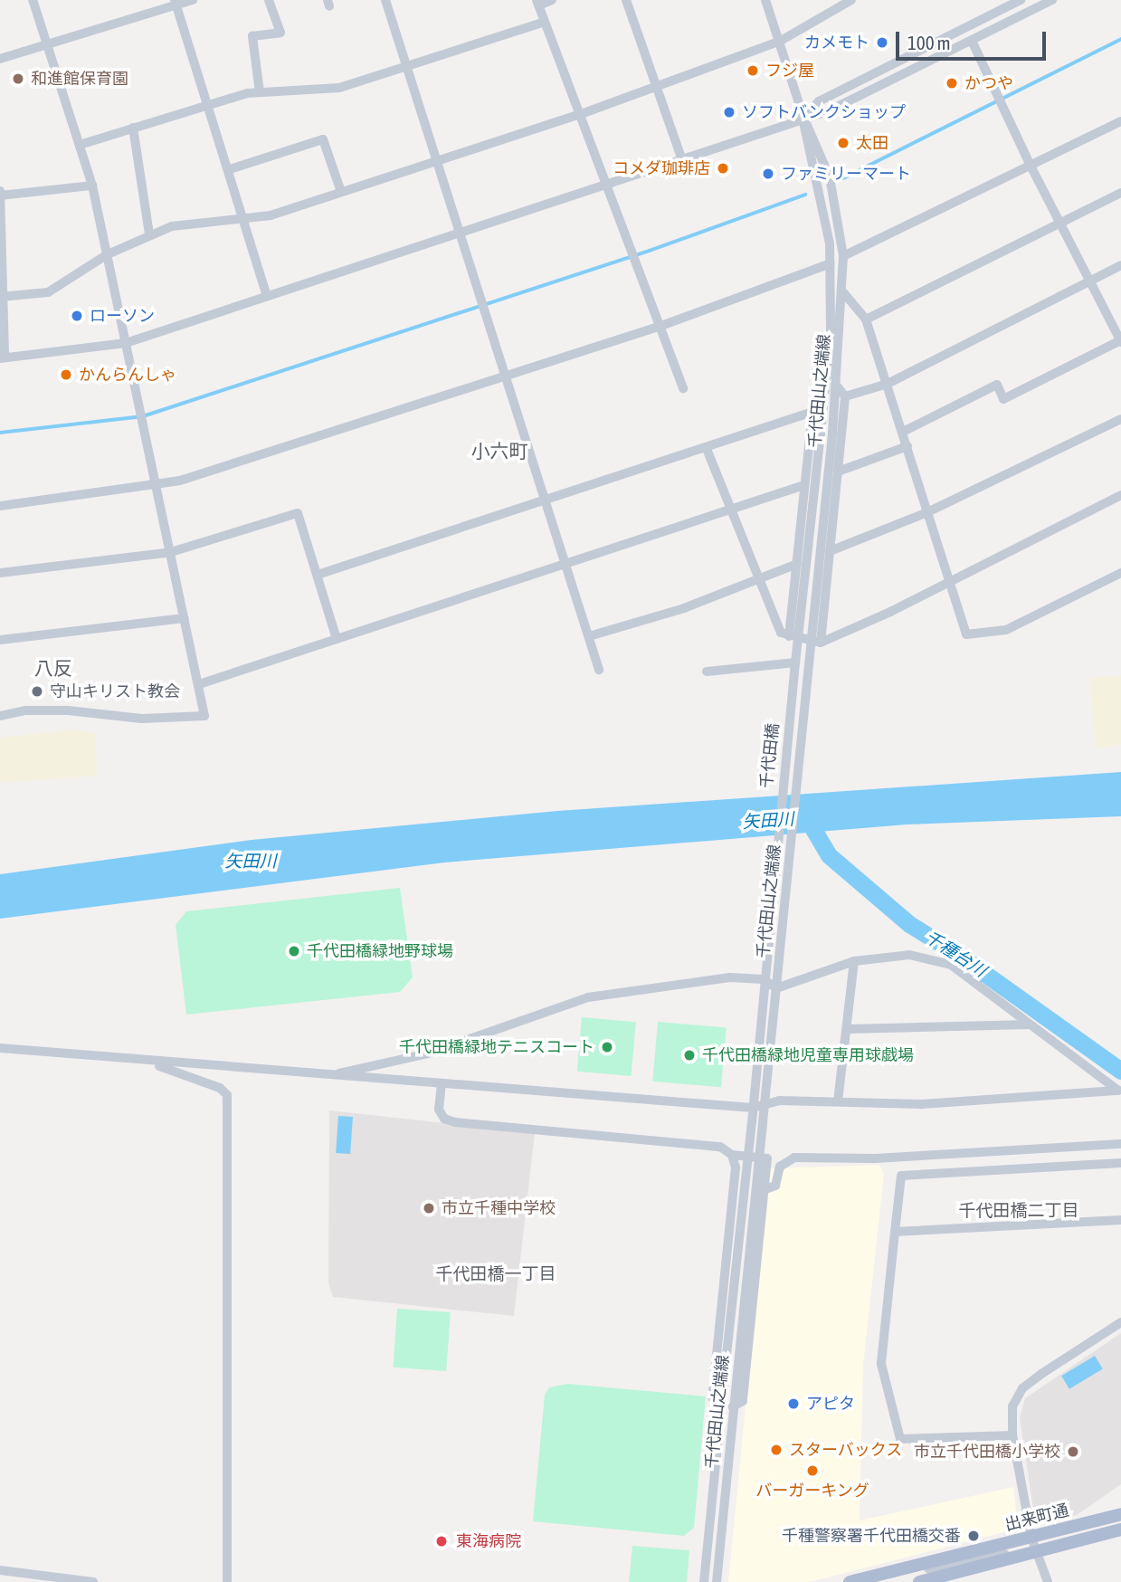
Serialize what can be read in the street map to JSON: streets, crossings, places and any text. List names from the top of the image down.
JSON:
{
  "streets": {
    "main road": ["出来町通"],
    "street": ["千代田山之端線", "千代田橋"]
  },
  "crossings": [
    ["千代田山之端線", "千代田橋"]
  ],
  "districts": [
    "小六町",
    "八反",
    "千代田橋二丁目",
    "千代田橋一丁目"
  ],
  "water": ["矢田川", "千種台川"],
  "places": [
    "カメモト",
    "フジ屋",
    "和進館保育園",
    "かつや",
    "ソフトバンクショップ",
    "太田",
    "コメダ珈琲店",
    "ファミリーマート",
    "ローソン",
    "かんらんしゃ",
    "守山キリスト教会",
    "千代田橋緑地野球場",
    "千代田橋緑地テニスコート",
    "千代田橋緑地児童専用球戯場",
    "市立千種中学校",
    "アピタ",
    "スターバックス",
    "市立千代田橋小学校",
    "バーガーキング",
    "千種警察署千代田橋交番",
    "東海病院"
  ],
  "scale_bar": "100 m"
}
